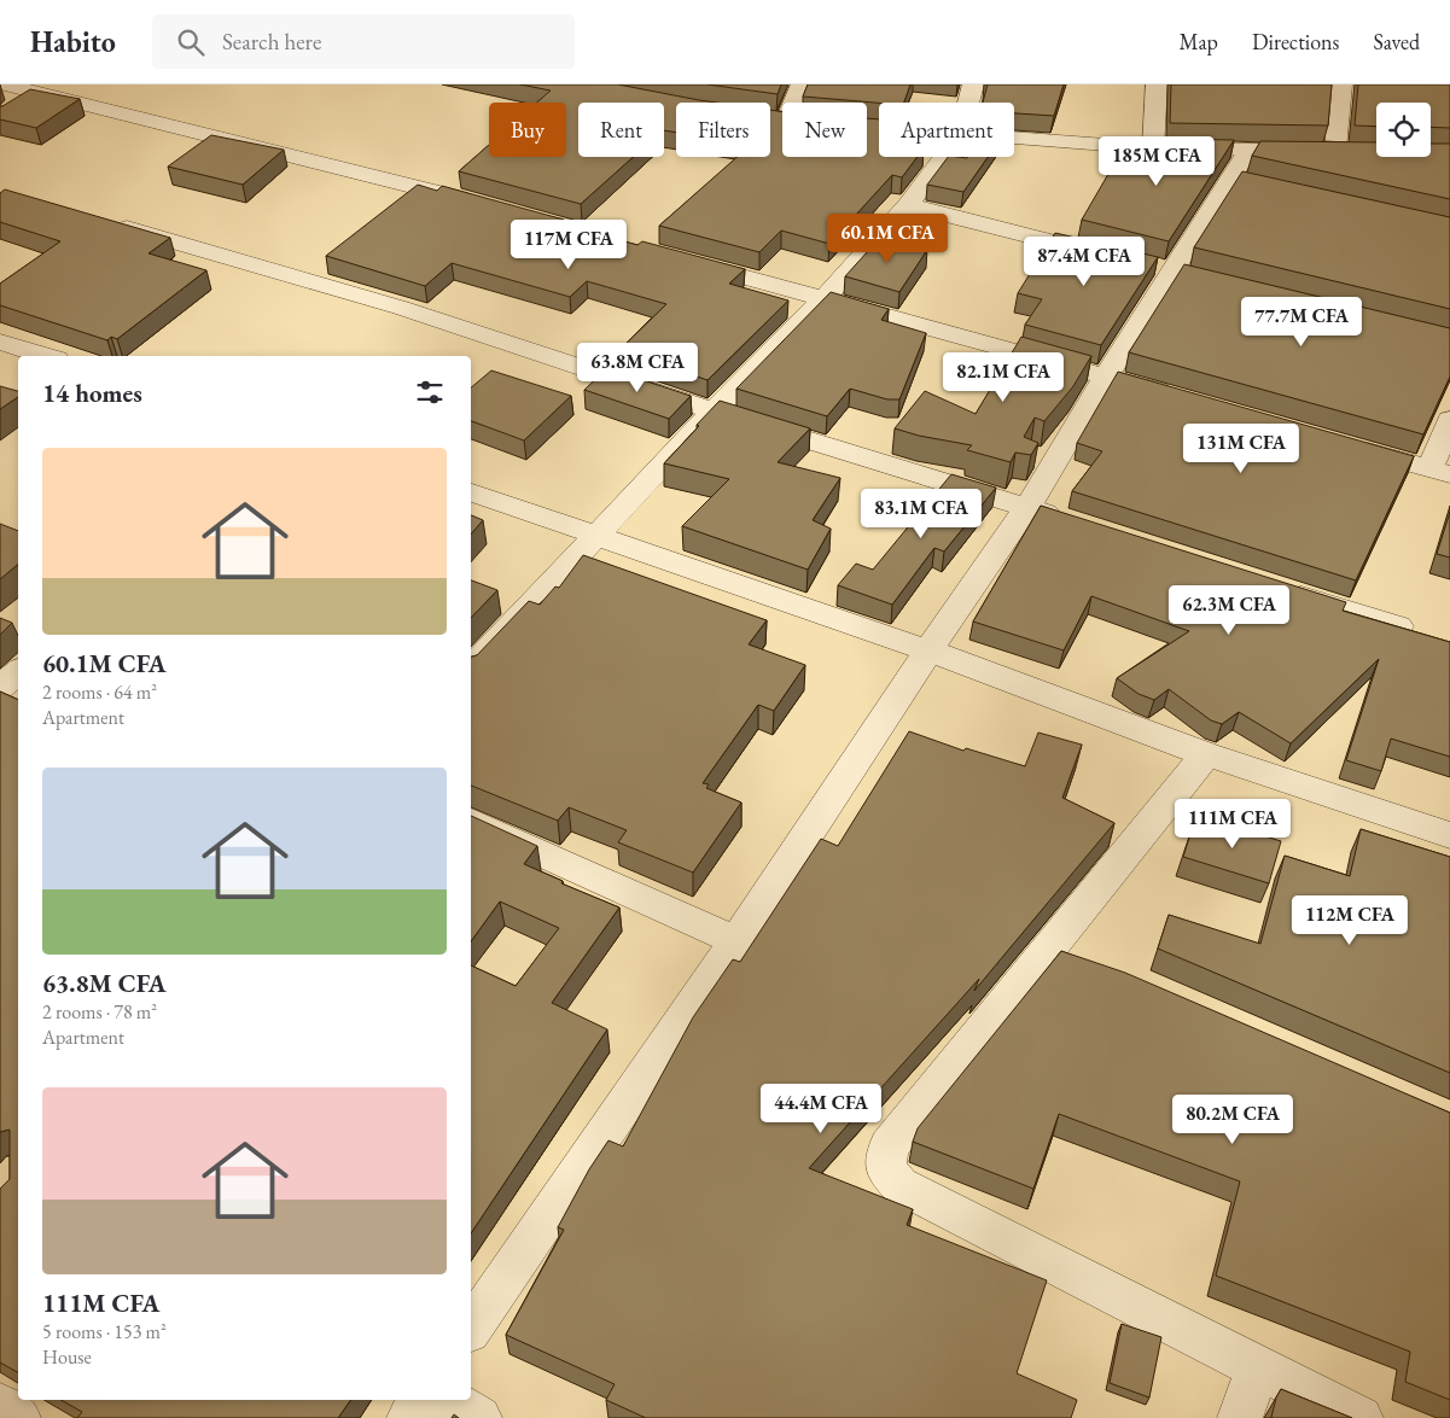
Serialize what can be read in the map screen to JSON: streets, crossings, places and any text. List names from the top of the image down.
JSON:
{
  "page": {
    "header": "Habito",
    "search": "Search here",
    "nav": ["Map", "Directions", "Saved"],
    "chip": [
      "Buy",
      "Rent",
      "Filters",
      "New",
      "Apartment"
    ],
    "price": [
      "185M CFA",
      "60.1M CFA",
      "117M CFA",
      "87.4M CFA",
      "77.7M CFA",
      "63.8M CFA",
      "82.1M CFA",
      "131M CFA",
      "83.1M CFA",
      "62.3M CFA",
      "111M CFA",
      "112M CFA",
      "44.4M CFA",
      "80.2M CFA"
    ],
    "heading": "14 homes",
    "list": [
      {
        "name": "60.1M CFA",
        "note": "2 rooms · 64 m² · Apartment"
      },
      {
        "name": "63.8M CFA",
        "note": "2 rooms · 78 m² · Apartment"
      },
      {
        "name": "111M CFA",
        "note": "5 rooms · 153 m² · House"
      }
    ]
  }
}
